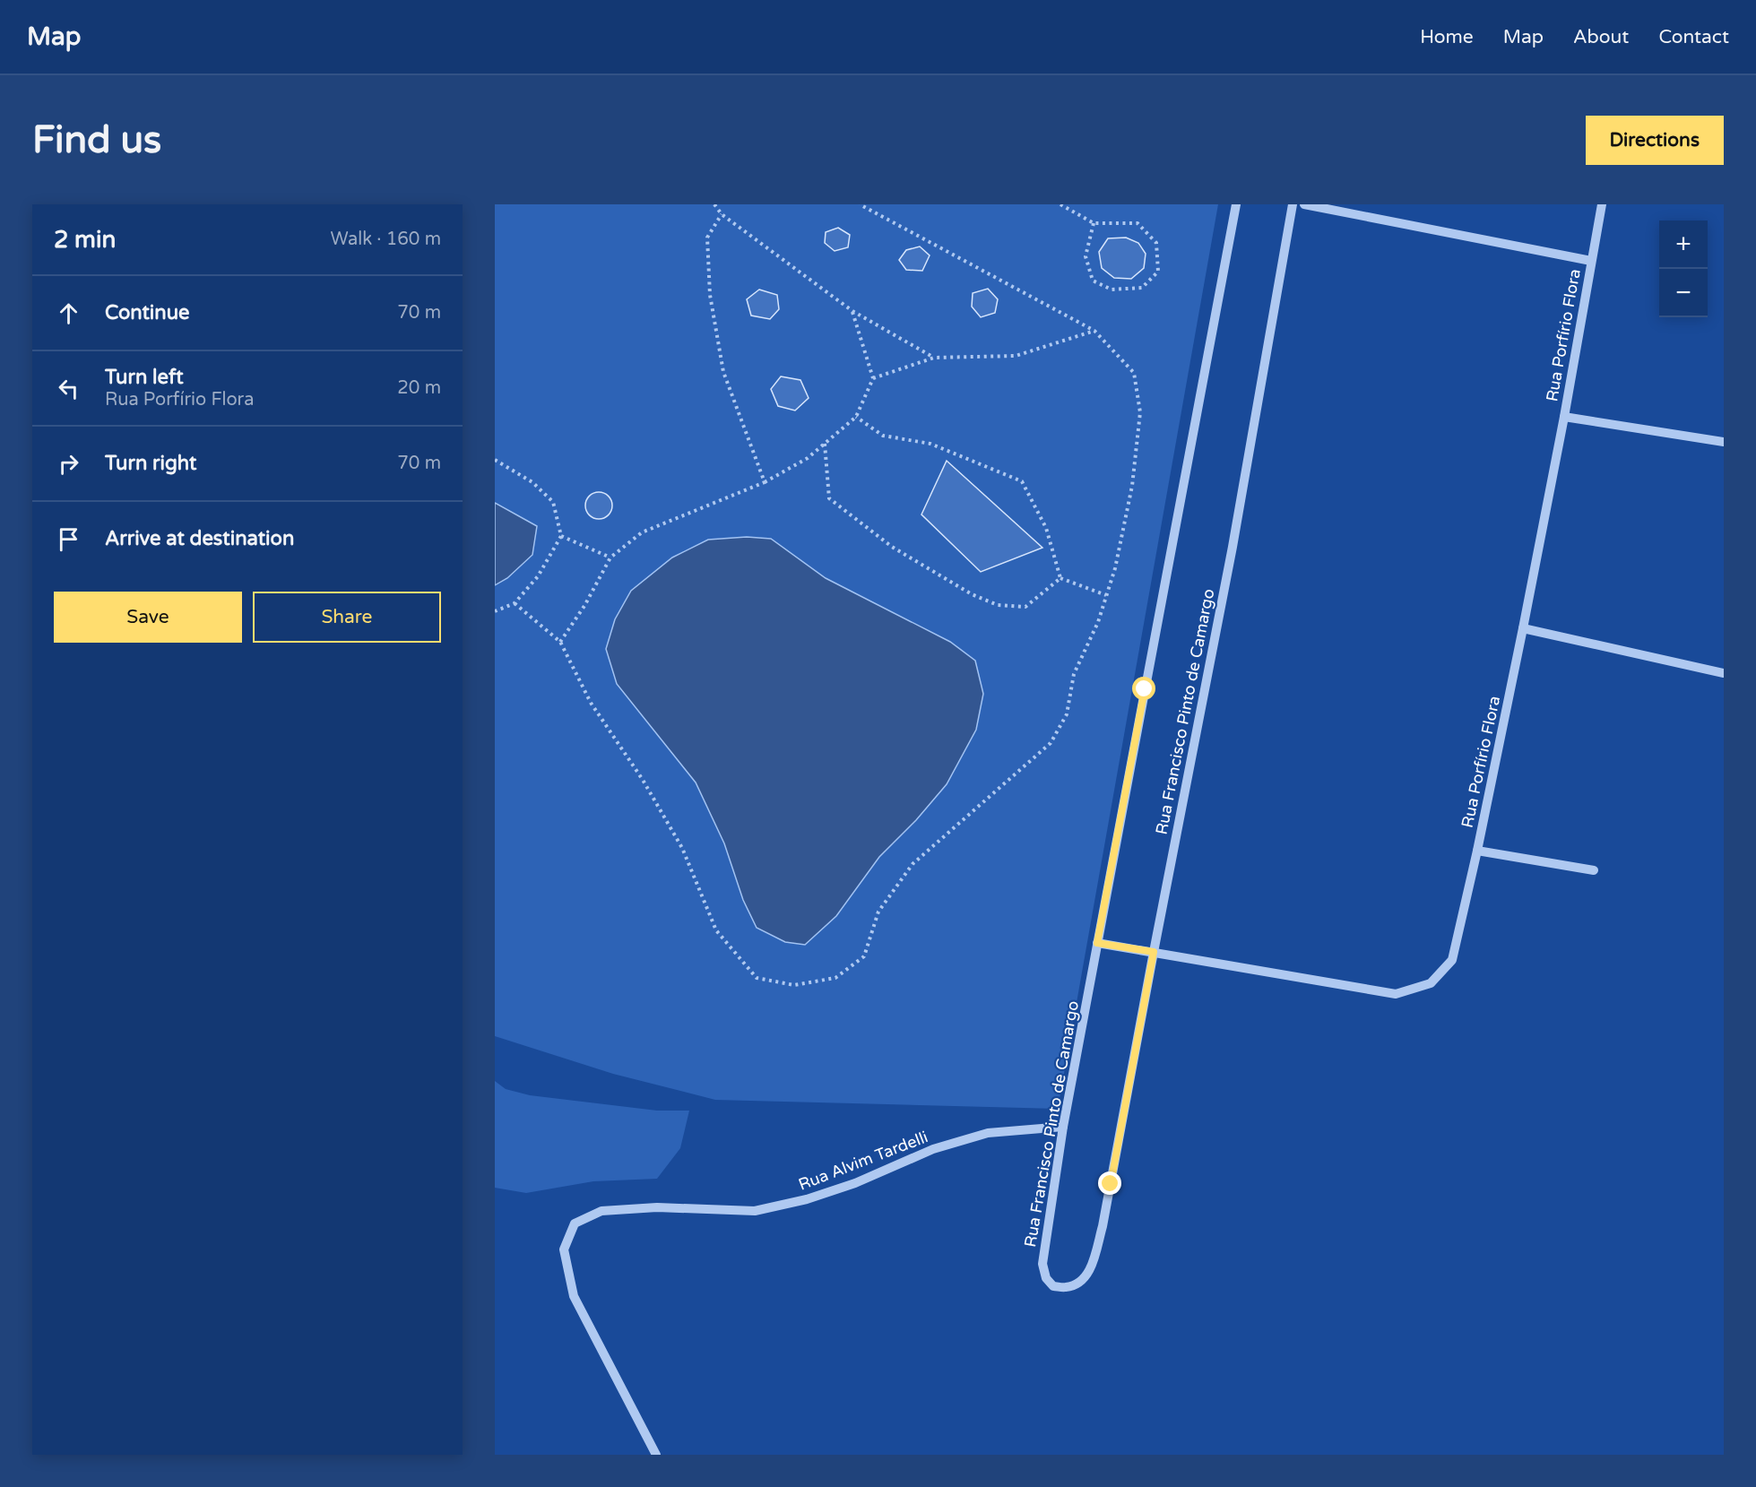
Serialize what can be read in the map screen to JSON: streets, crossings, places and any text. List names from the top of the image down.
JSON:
{
  "streets": {
    "street": ["Rua Porfírio Flora", "Rua Francisco Pinto de Camargo", "Rua Alvim Tardelli"]
  },
  "crossings": [
    ["Rua Porfírio Flora", "Rua Francisco Pinto de Camargo"],
    ["Rua Francisco Pinto de Camargo", "Rua Alvim Tardelli"]
  ],
  "page": {
    "header": "Map",
    "nav": [
      "Home",
      "Map",
      "About",
      "Contact"
    ],
    "buttons": [
      "Directions",
      ["Save", "Share"]
    ],
    "title": "Find us",
    "heading": ["2 min", "Walk · 160 m"],
    "map_buttons": ["+", "−"],
    "list": [
      ["Continue", "70 m"],
      ["Turn left", "Rua Porfírio Flora", "20 m"],
      ["Turn right", "70 m"],
      "Arrive at destination"
    ]
  }
}
